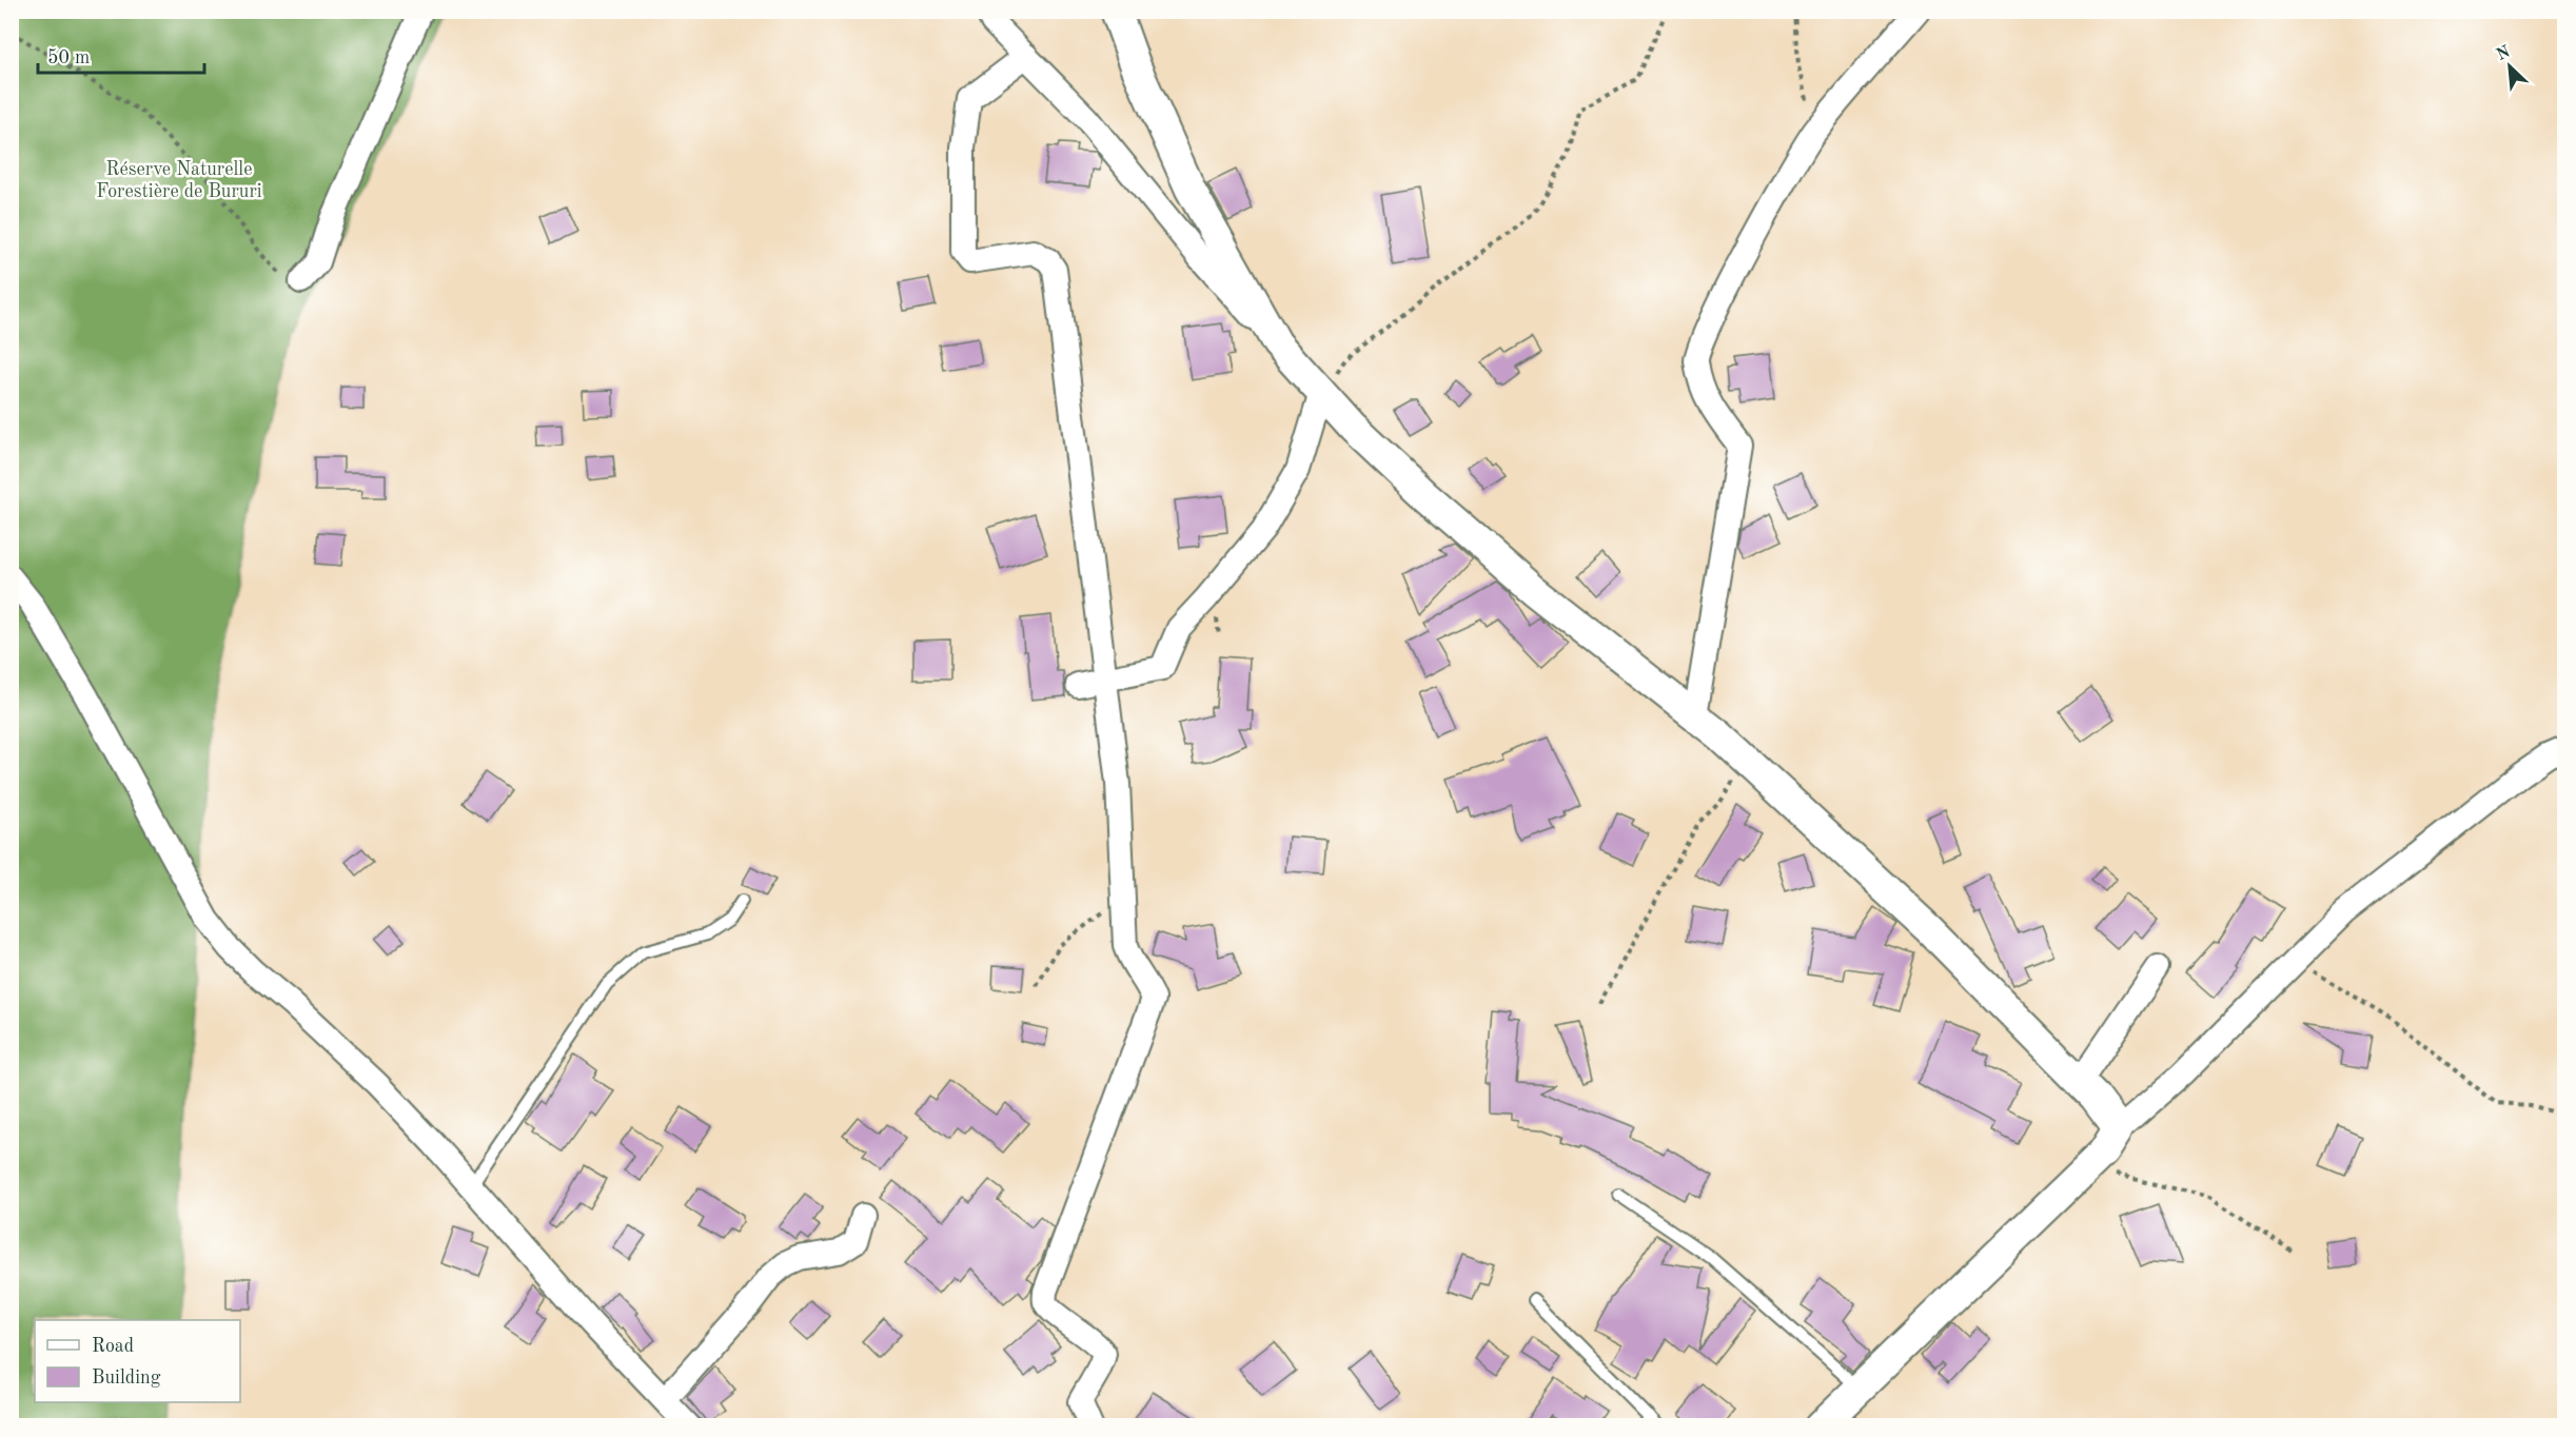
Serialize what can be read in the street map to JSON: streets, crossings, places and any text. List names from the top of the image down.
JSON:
{
  "parks": ["Réserve Naturelle Forestière de Bururi"],
  "legend": ["Road", "Building"],
  "scale_bar": "50 m",
  "north": "top left"
}
